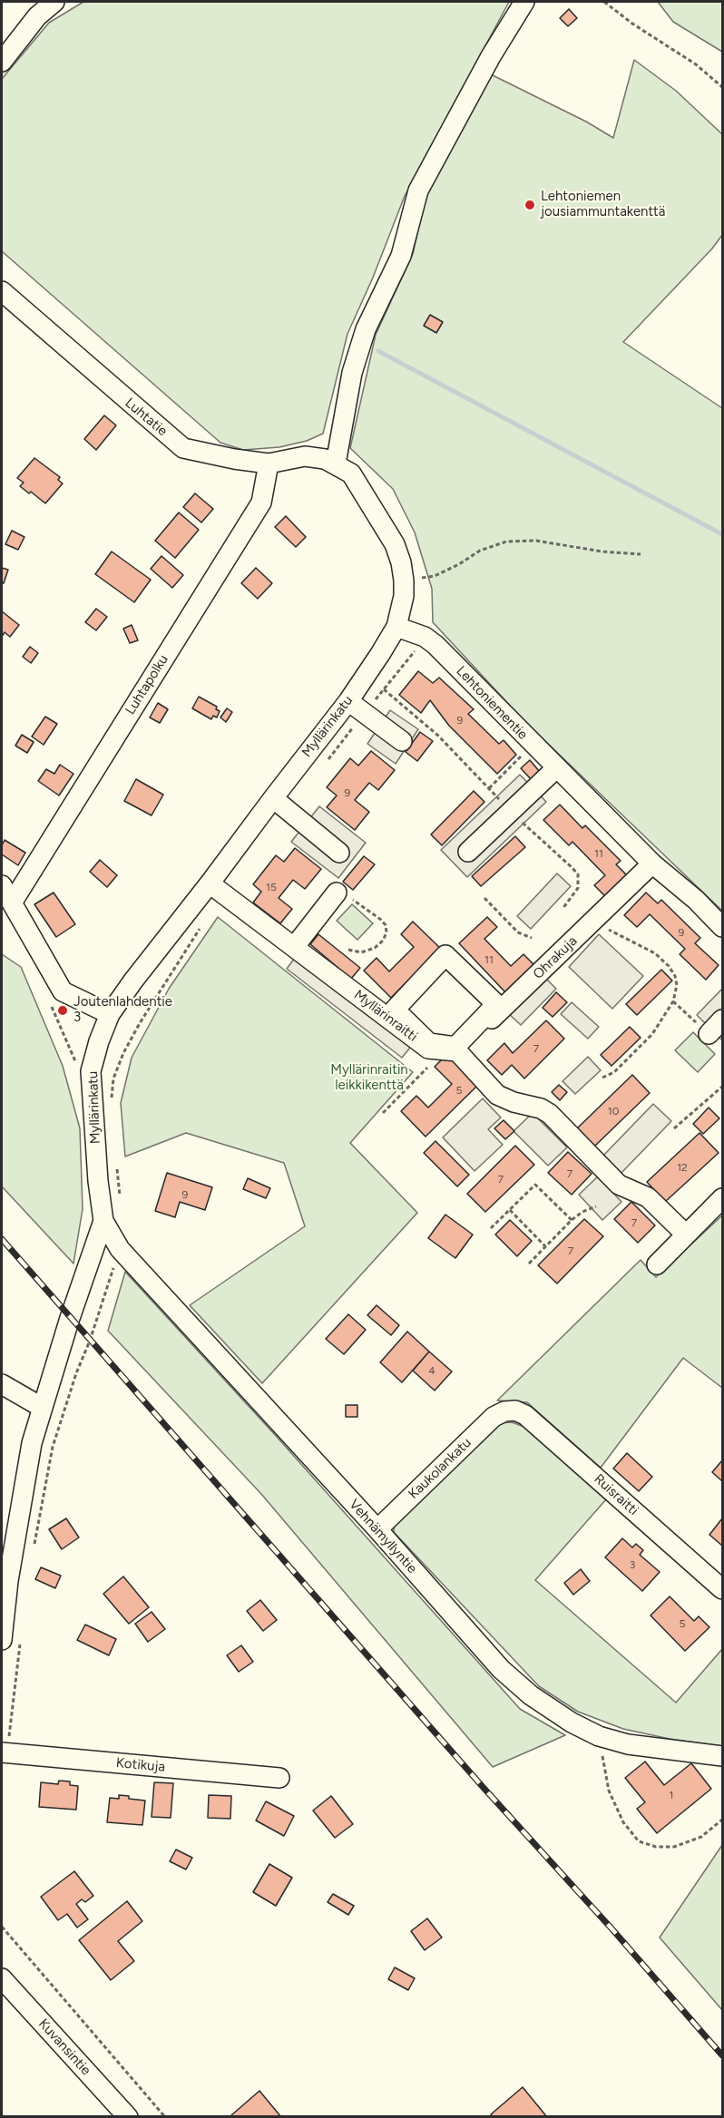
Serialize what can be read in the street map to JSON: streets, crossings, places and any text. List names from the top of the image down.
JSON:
{
  "streets": {
    "street": [
      "Luhtatie",
      "Luhtapolku",
      "Lehtoniementie",
      "Myllärinkatu",
      "Ohrakuja",
      "Myllärinraitti",
      "Kaukolankatu",
      "Ruisraitti",
      "Vehnämyllyntie",
      "Kotikuja",
      "Kuvansintie"
    ]
  },
  "crossings": [
    ["Luhtatie", "Luhtapolku"],
    ["Lehtoniementie", "Myllärinkatu"],
    ["Lehtoniementie", "Ohrakuja"],
    ["Myllärinkatu", "Myllärinraitti"],
    ["Myllärinkatu", "Vehnämyllyntie"],
    ["Ohrakuja", "Myllärinraitti"],
    ["Kaukolankatu", "Ruisraitti"],
    ["Kaukolankatu", "Vehnämyllyntie"]
  ],
  "parks": ["Myllärinraitin leikkikenttä"],
  "places": ["Lehtoniemen jousiammuntakenttä", "Joutenlahdentie 3"],
  "house_numbers": [
    "9",
    "9",
    "11",
    "15",
    "9",
    "11",
    "7",
    "5",
    "10",
    "12",
    "7",
    "7",
    "9",
    "7",
    "7",
    "4",
    "3",
    "5",
    "1"
  ]
}
